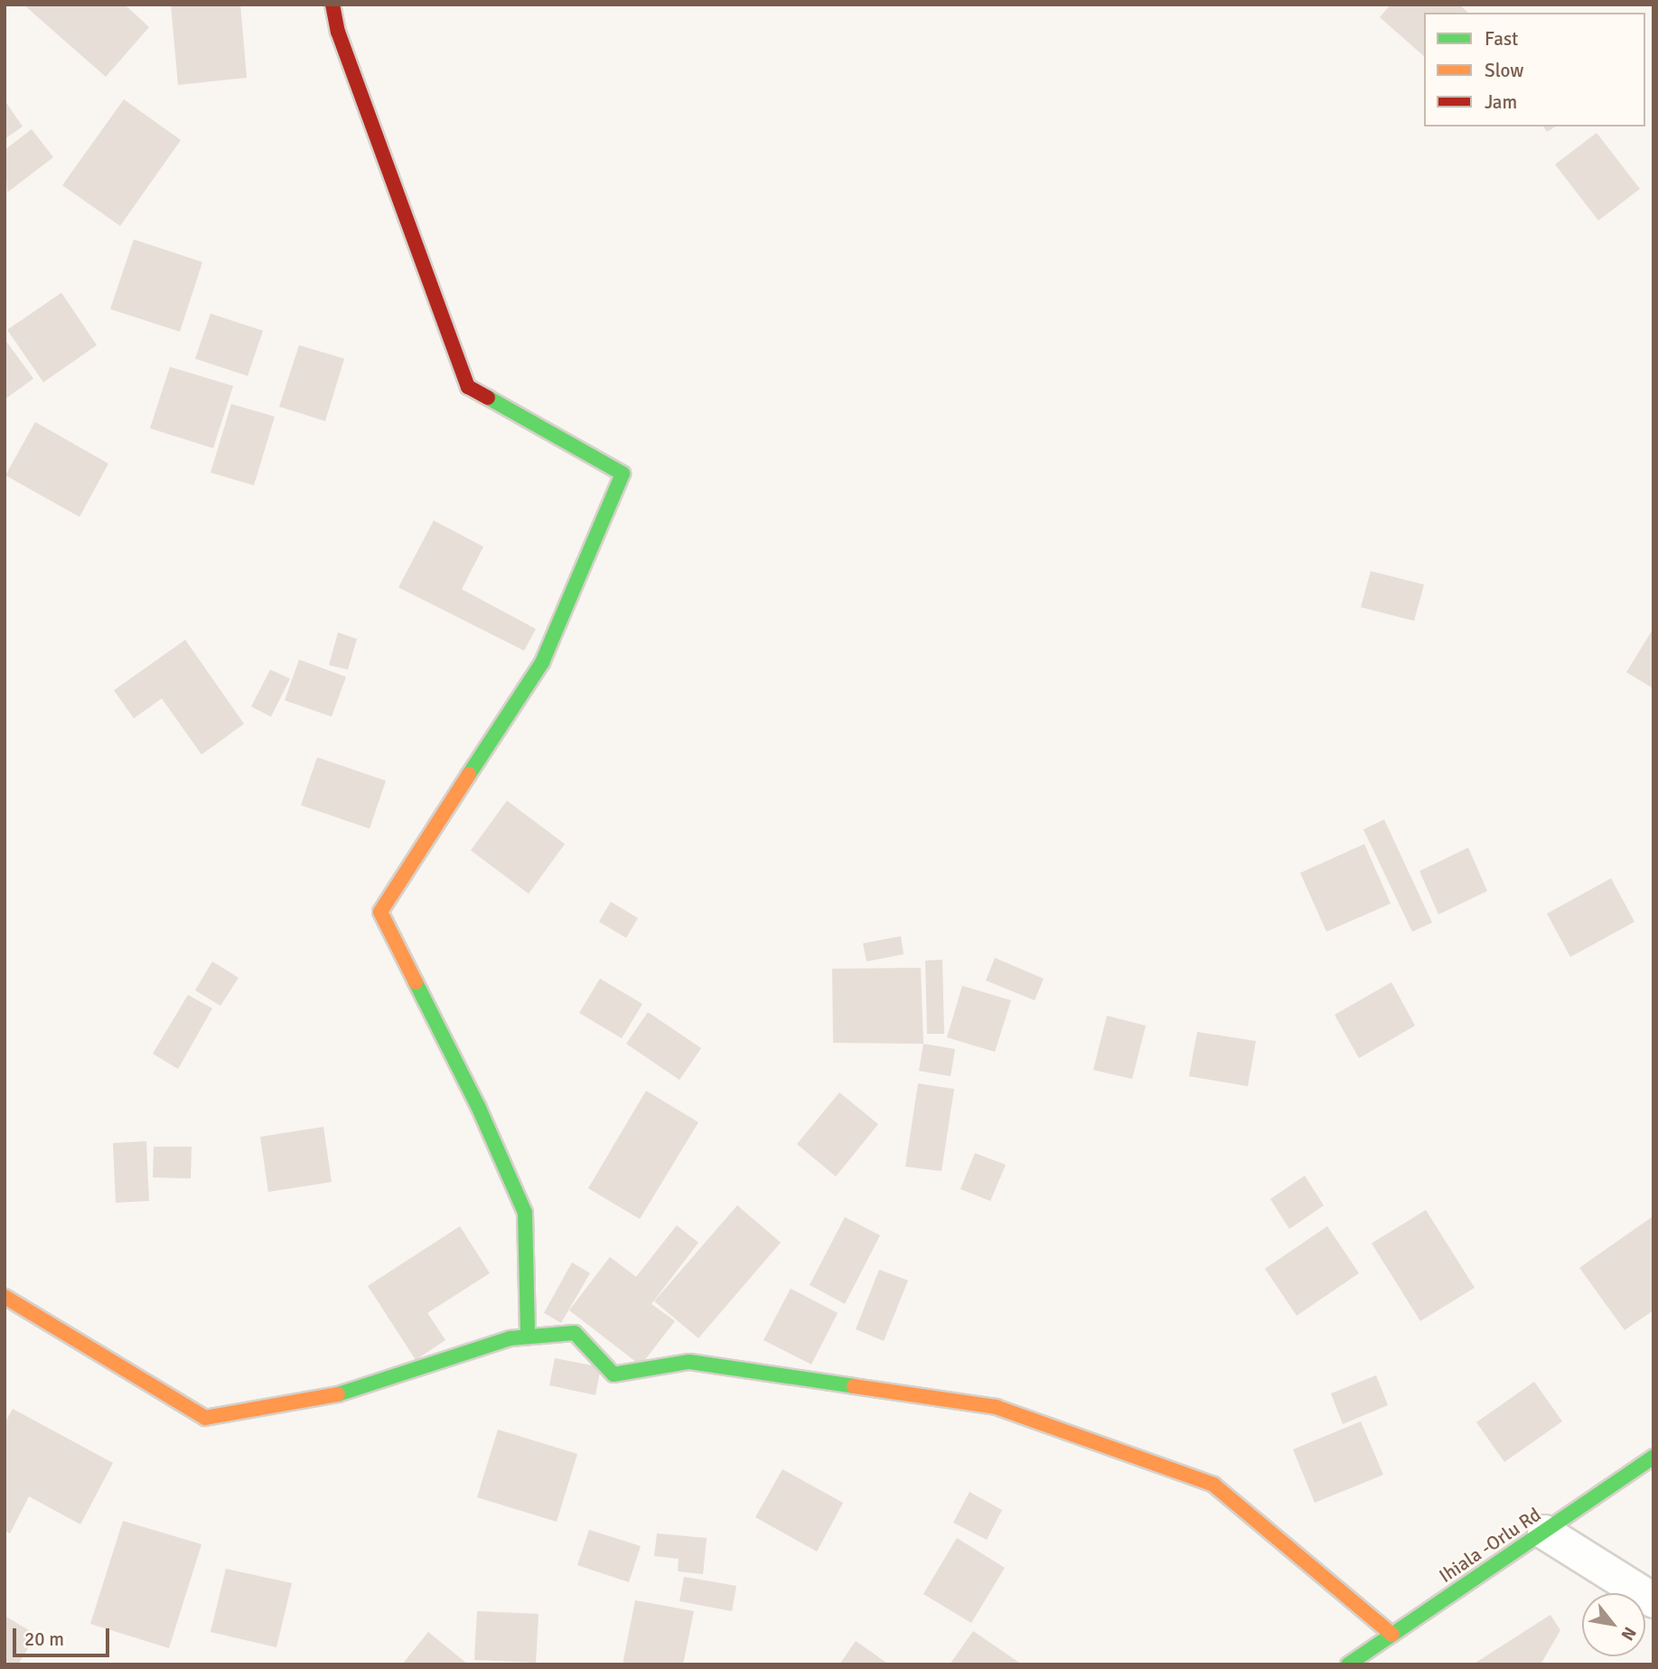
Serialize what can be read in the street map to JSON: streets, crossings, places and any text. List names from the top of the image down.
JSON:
{
  "streets": {
    "street": ["Ihiala -Orlu Rd"]
  },
  "legend": ["Fast", "Slow", "Jam"],
  "scale_bar": "20 m",
  "north": "bottom right"
}
